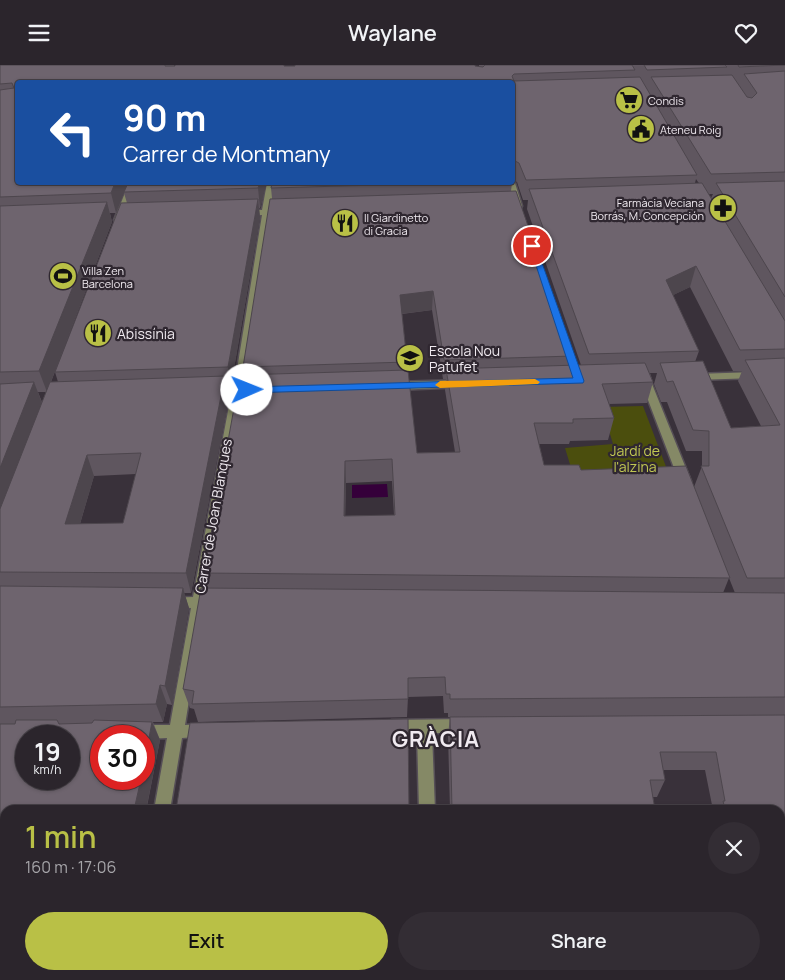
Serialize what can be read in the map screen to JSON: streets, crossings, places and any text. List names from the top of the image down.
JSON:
{
  "streets": {
    "street": ["Carrer de Joan Blanques"]
  },
  "districts": ["GRÀCIA"],
  "parks": ["Jardí de l'alzina"],
  "places": {
    "supermarket": ["Condis"],
    "public building": ["Ateneu Roig"],
    "pharmacy": ["Farmàcia Veciana Borrás, M. Concepción"],
    "restaurant": ["Il Giardinetto di Gracia", "Abissínia"],
    "sports": ["Villa Zen Barcelona"],
    "school or university": ["Escola Nou Patufet"]
  },
  "page": {
    "header": "Waylane",
    "turn": ["90 m", "Carrer de Montmany"],
    "speed": "19 km/h",
    "limit": "30",
    "heading": ["1 min", "160 m · 17:06"],
    "buttons": ["Exit", "Share"]
  }
}
